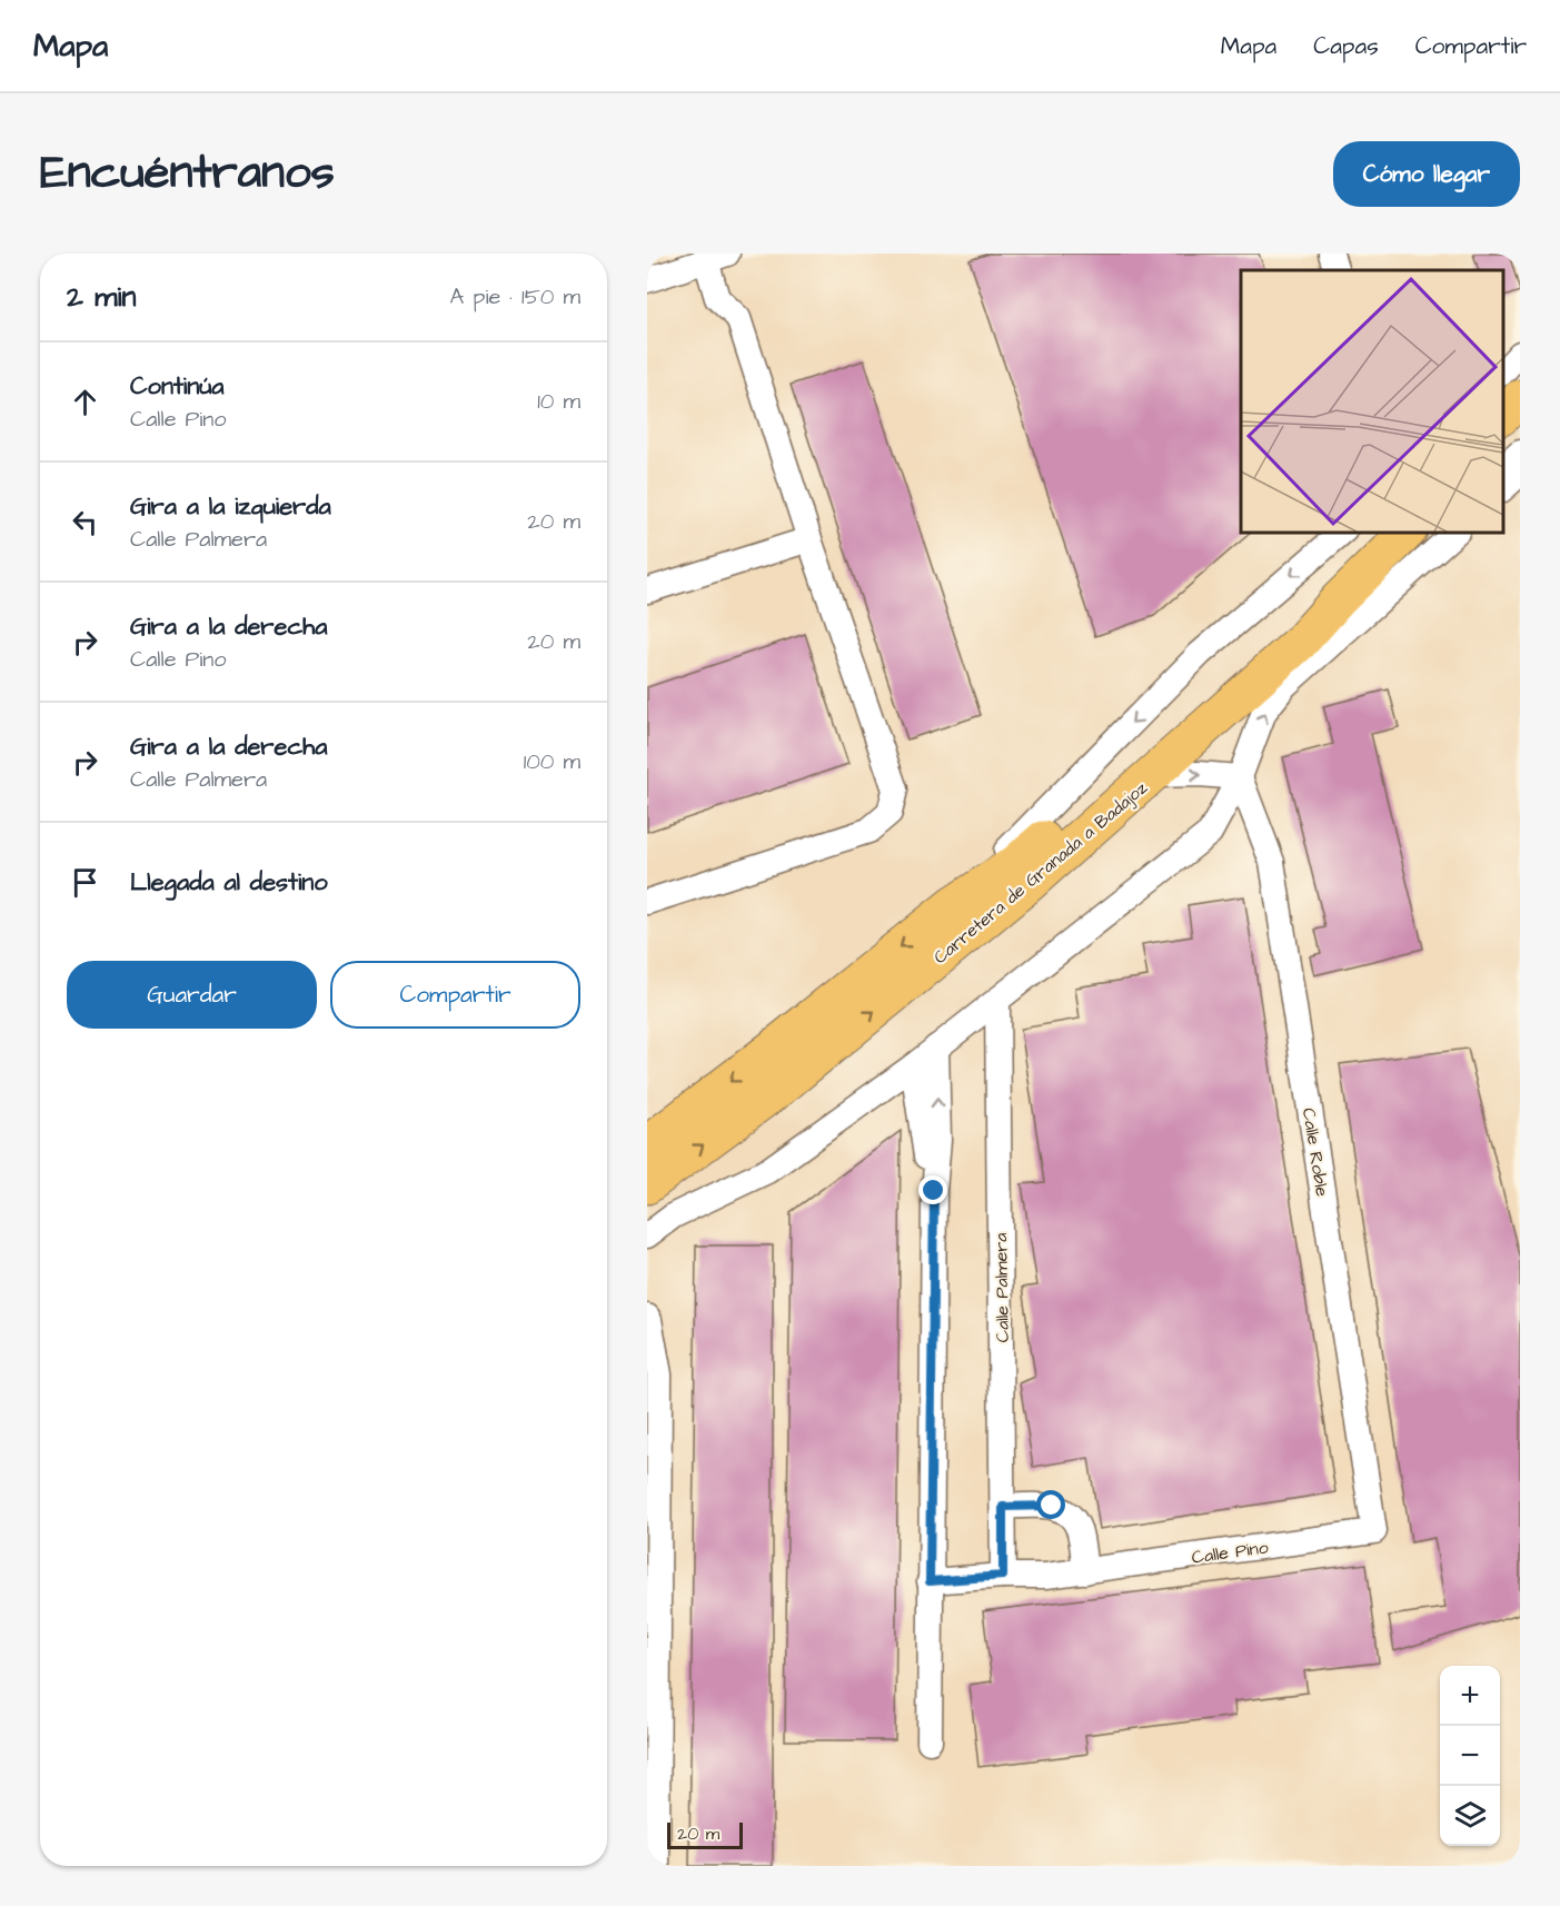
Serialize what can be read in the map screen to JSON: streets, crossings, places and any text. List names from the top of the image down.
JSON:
{
  "streets": {
    "highway": ["Carretera de Granada a Badajoz"],
    "street": ["Calle Roble", "Calle Palmera", "Calle Pino"]
  },
  "crossings": [
    ["Calle Roble", "Calle Pino"],
    ["Calle Palmera", "Calle Pino"]
  ],
  "scale_bar": "20 m",
  "page": {
    "header": "Mapa",
    "nav": ["Mapa", "Capas", "Compartir"],
    "title": "Encuéntranos",
    "buttons": [
      "Cómo llegar",
      ["Guardar", "Compartir"]
    ],
    "heading": ["2 min", "A pie · 150 m"],
    "list": [
      ["Continúa", "Calle Pino", "10 m"],
      ["Gira a la izquierda", "Calle Palmera", "20 m"],
      ["Gira a la derecha", "Calle Pino", "20 m"],
      ["Gira a la derecha", "Calle Palmera", "100 m"],
      "Llegada al destino"
    ],
    "map_buttons": ["+", "−"],
    "scale": "20 m"
  }
}
